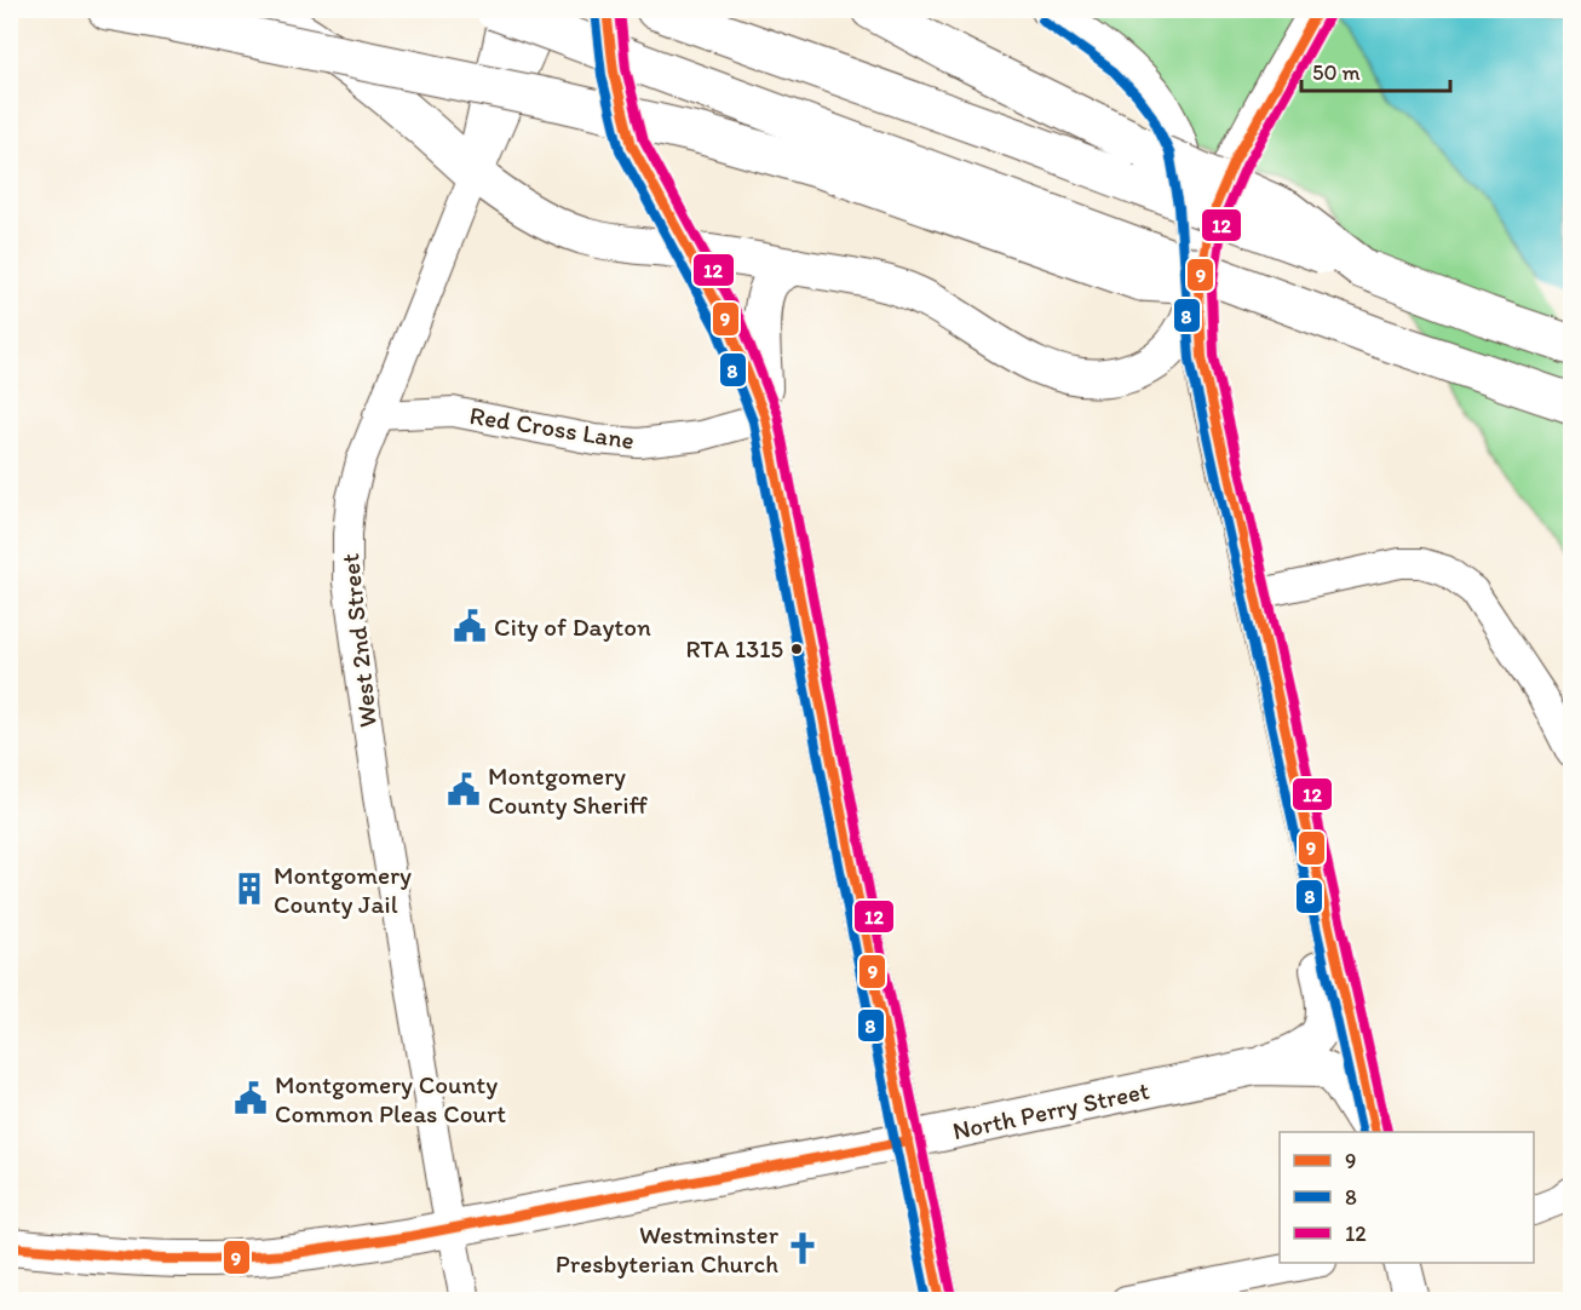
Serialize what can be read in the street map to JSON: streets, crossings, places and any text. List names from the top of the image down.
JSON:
{
  "streets": {
    "main road": ["West 2nd Street", "North Perry Street"],
    "street": ["Red Cross Lane"]
  },
  "crossings": [
    ["Red Cross Lane", "West 2nd Street"],
    ["West 2nd Street", "North Perry Street"]
  ],
  "places": {
    "public building": ["City of Dayton", "Montgomery County Sheriff", "Montgomery County Common Pleas Court"],
    "other": ["RTA 1315"],
    "building": ["Montgomery County Jail"],
    "church": ["Westminster Presbyterian Church"]
  },
  "lines": ["transit line 9", "transit line 12", "transit line 8"],
  "legend": ["9", "8", "12"],
  "scale_bar": "50 m"
}
